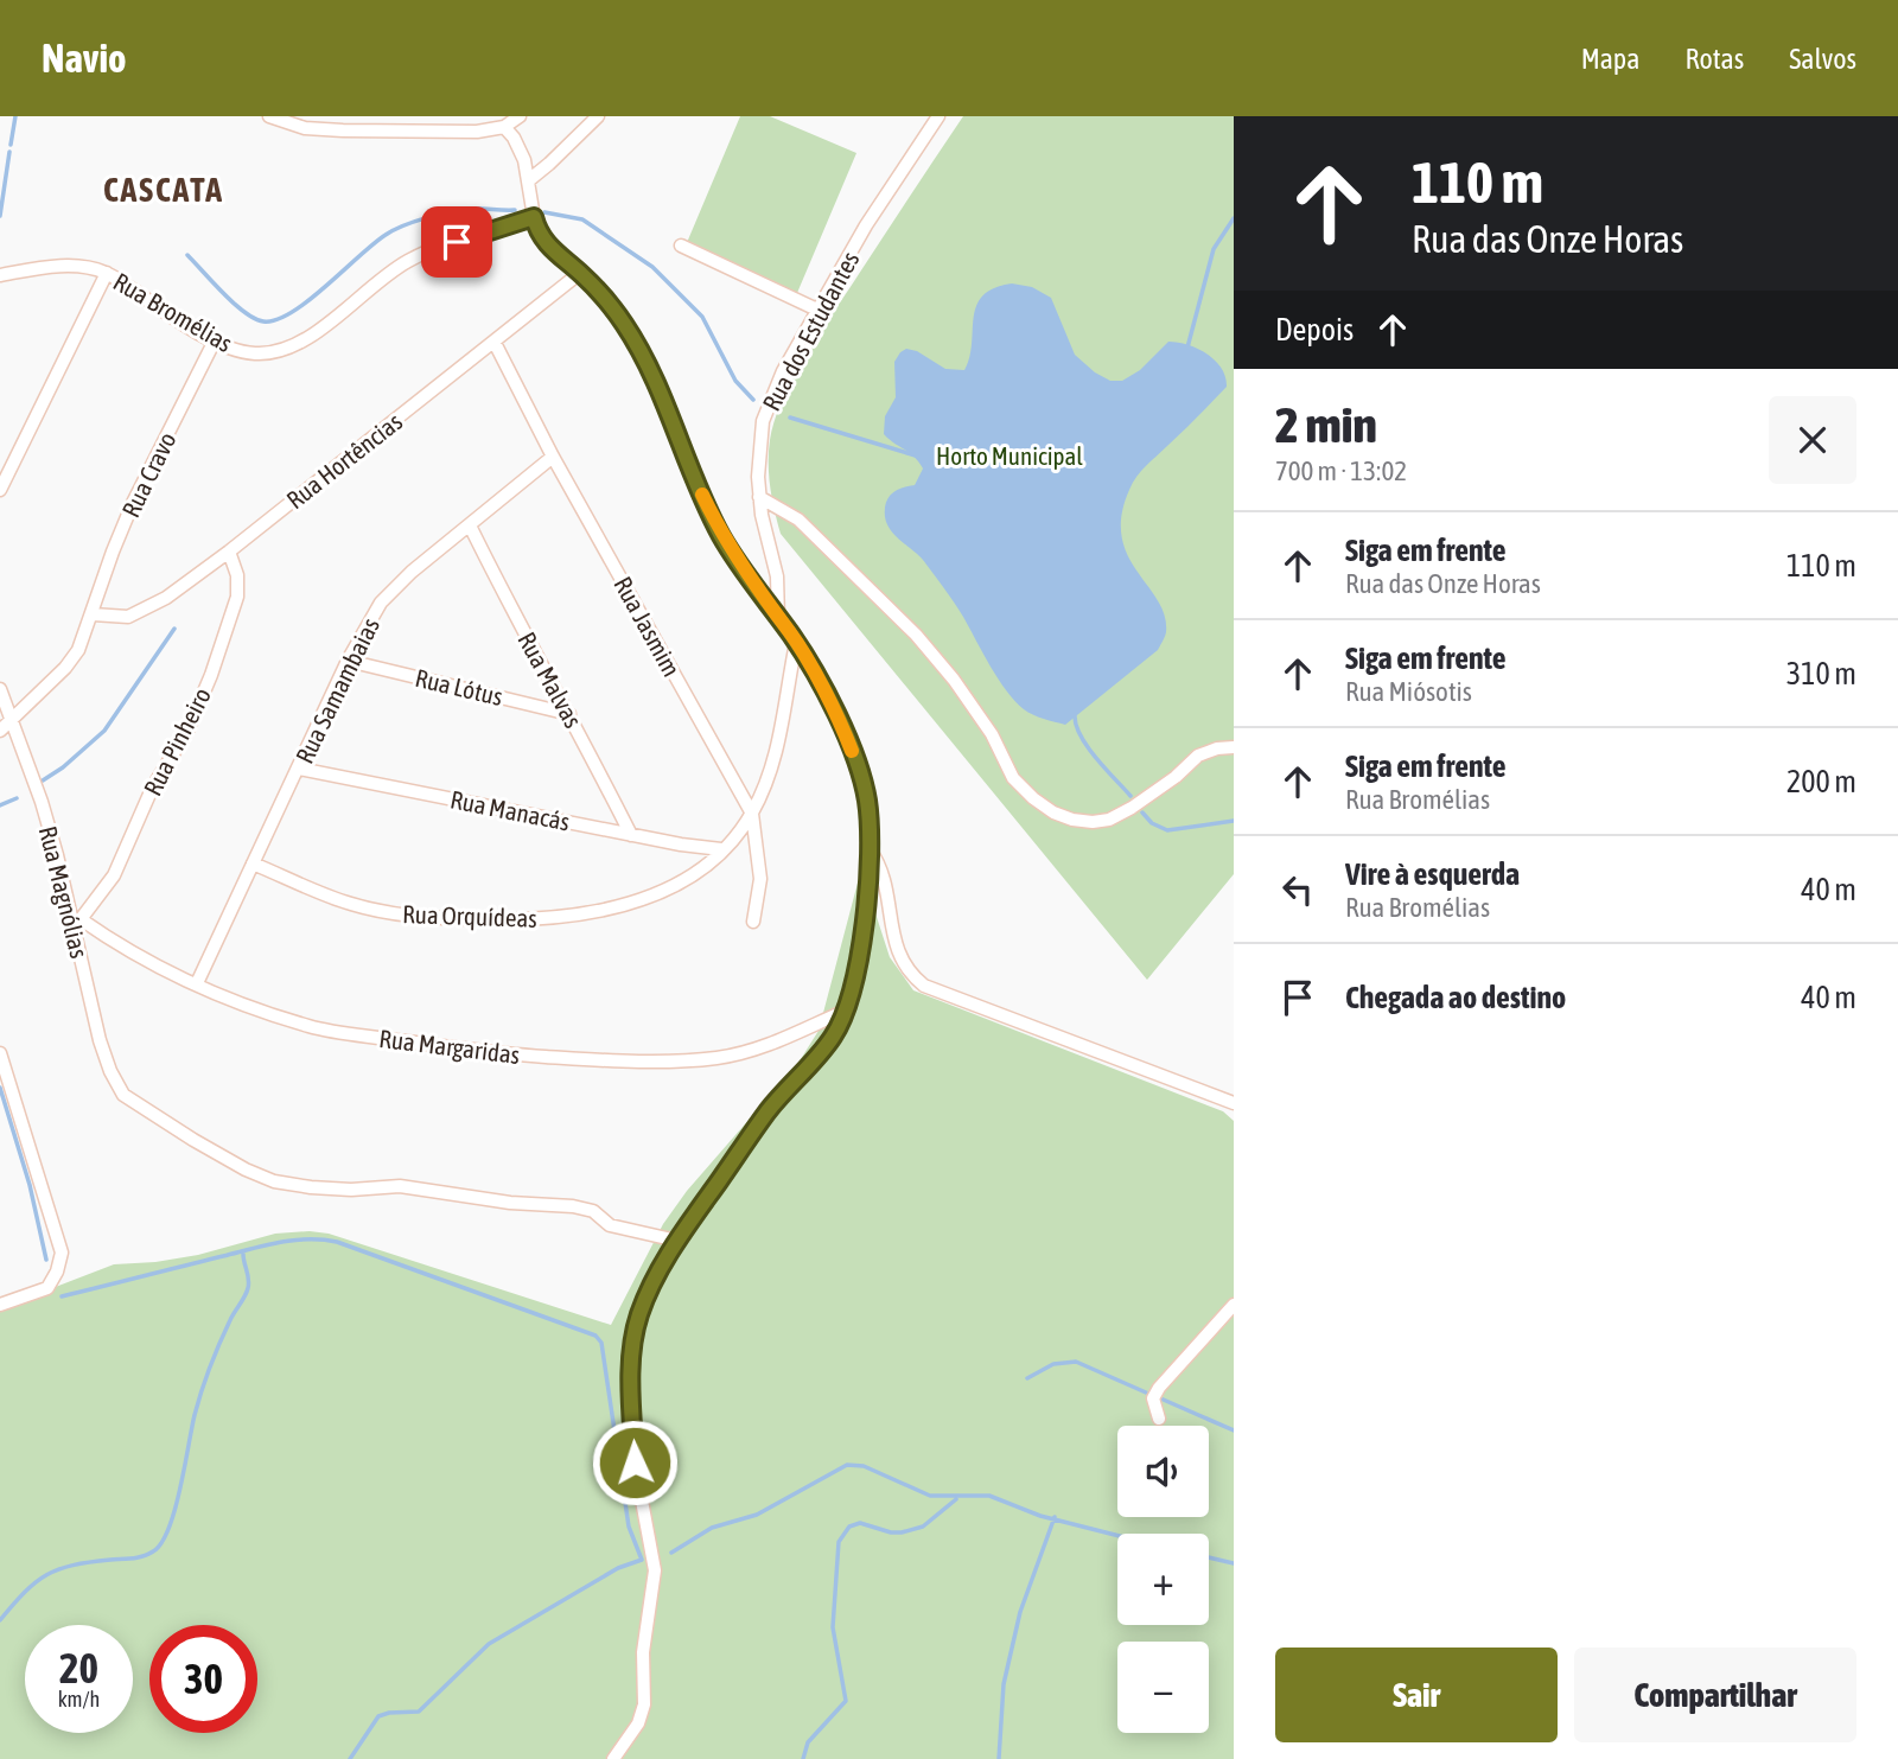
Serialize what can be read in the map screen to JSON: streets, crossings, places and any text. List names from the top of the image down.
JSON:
{
  "streets": {
    "street": [
      "Rua Bromélias",
      "Rua dos Estudantes",
      "Rua Hortências",
      "Rua Cravo",
      "Rua Jasmim",
      "Rua Malvas",
      "Rua Lótus",
      "Rua Samambaias",
      "Rua Pinheiro",
      "Rua Manacás",
      "Rua Magnólias",
      "Rua Orquídeas",
      "Rua Margaridas"
    ]
  },
  "crossings": [
    ["Rua Bromélias", "Rua Cravo"],
    ["Rua Hortências", "Rua Cravo"],
    ["Rua Hortências", "Rua Jasmim"],
    ["Rua Hortências", "Rua Pinheiro"],
    ["Rua Cravo", "Rua Magnólias"],
    ["Rua Jasmim", "Rua Samambaias"],
    ["Rua Jasmim", "Rua Orquídeas"],
    ["Rua Malvas", "Rua Lótus"],
    ["Rua Malvas", "Rua Samambaias"],
    ["Rua Malvas", "Rua Manacás"],
    ["Rua Lótus", "Rua Samambaias"],
    ["Rua Samambaias", "Rua Manacás"],
    ["Rua Samambaias", "Rua Orquídeas"],
    ["Rua Samambaias", "Rua Margaridas"],
    ["Rua Pinheiro", "Rua Magnólias"],
    ["Rua Pinheiro", "Rua Margaridas"],
    ["Rua Manacás", "Rua Orquídeas"],
    ["Rua Magnólias", "Rua Margaridas"]
  ],
  "districts": ["CASCATA"],
  "parks": ["Horto Municipal"],
  "page": {
    "header": "Navio",
    "nav": ["Mapa", "Rotas", "Salvos"],
    "turn": ["110 m", "Rua das Onze Horas"],
    "then": "Depois",
    "heading": ["2 min", "700 m · 13:02"],
    "list": [
      {
        "name": "Siga em frente",
        "note": "Rua das Onze Horas",
        "value": "110 m"
      },
      {
        "name": "Siga em frente",
        "note": "Rua Miósotis",
        "value": "310 m"
      },
      {
        "name": "Siga em frente",
        "note": "Rua Bromélias",
        "value": "200 m"
      },
      {
        "name": "Vire à esquerda",
        "note": "Rua Bromélias",
        "value": "40 m"
      },
      {
        "name": "Chegada ao destino",
        "value": "40 m"
      }
    ],
    "map_buttons": ["+", "−"],
    "speed": "20 km/h",
    "limit": "30",
    "buttons": ["Sair", "Compartilhar"]
  }
}
